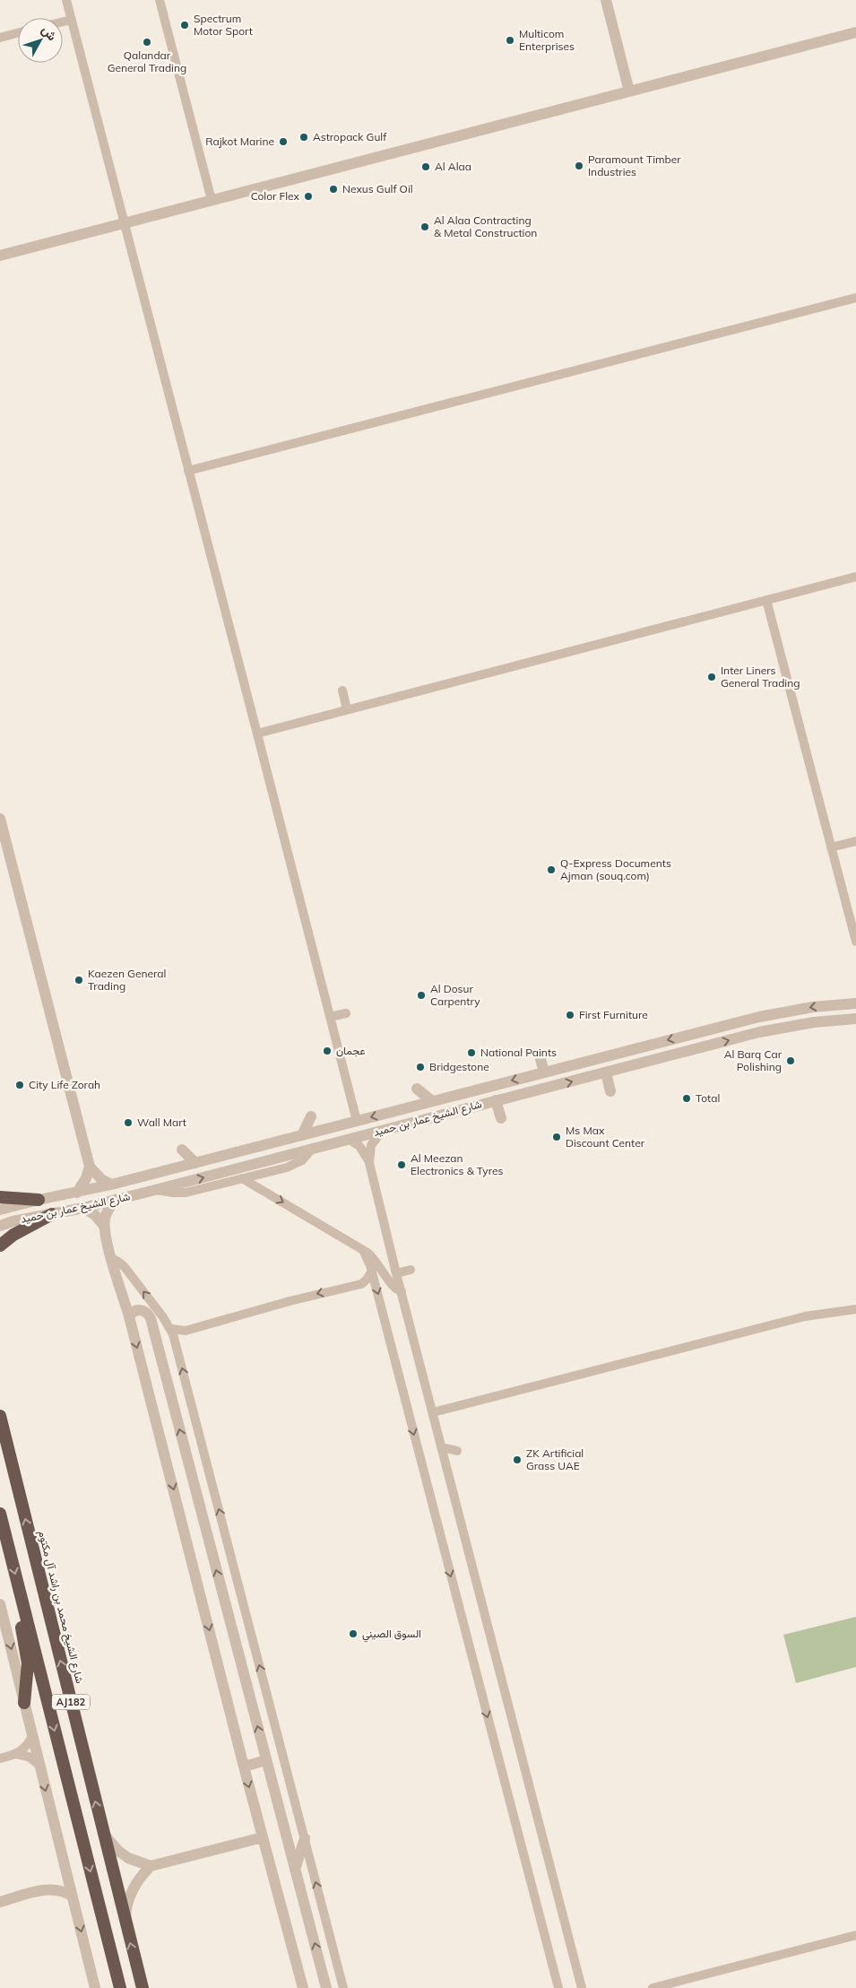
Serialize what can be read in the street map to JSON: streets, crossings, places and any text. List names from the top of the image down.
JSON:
{
  "streets": {
    "highway": ["شارع الشيخ محمد بن راشد آل مكتوم", "AJ182"],
    "street": ["شارع الشيخ عمار بن حميد"]
  },
  "places": [
    "Spectrum Motor Sport",
    "Multicom Enterprises",
    "Qalandar General Trading",
    "Astropack Gulf",
    "Rajkot Marine",
    "Paramount Timber Industries",
    "Al Alaa",
    "Nexus Gulf Oil",
    "Color Flex",
    "Al Alaa Contracting & Metal Construction",
    "Inter Liners General Trading",
    "Q-Express Documents Ajman (souq.com)",
    "Kaezen General Trading",
    "Al Dosur Carpentry",
    "First Furniture",
    "عجمان",
    "National Paints",
    "Al Barq Car Polishing",
    "Bridgestone",
    "City Life Zorah",
    "Total",
    "Wall Mart",
    "Ms Max Discount Center",
    "Al Meezan Electronics & Tyres",
    "ZK Artificial Grass UAE",
    "السوق الصيني"
  ],
  "north": "top right"
}
